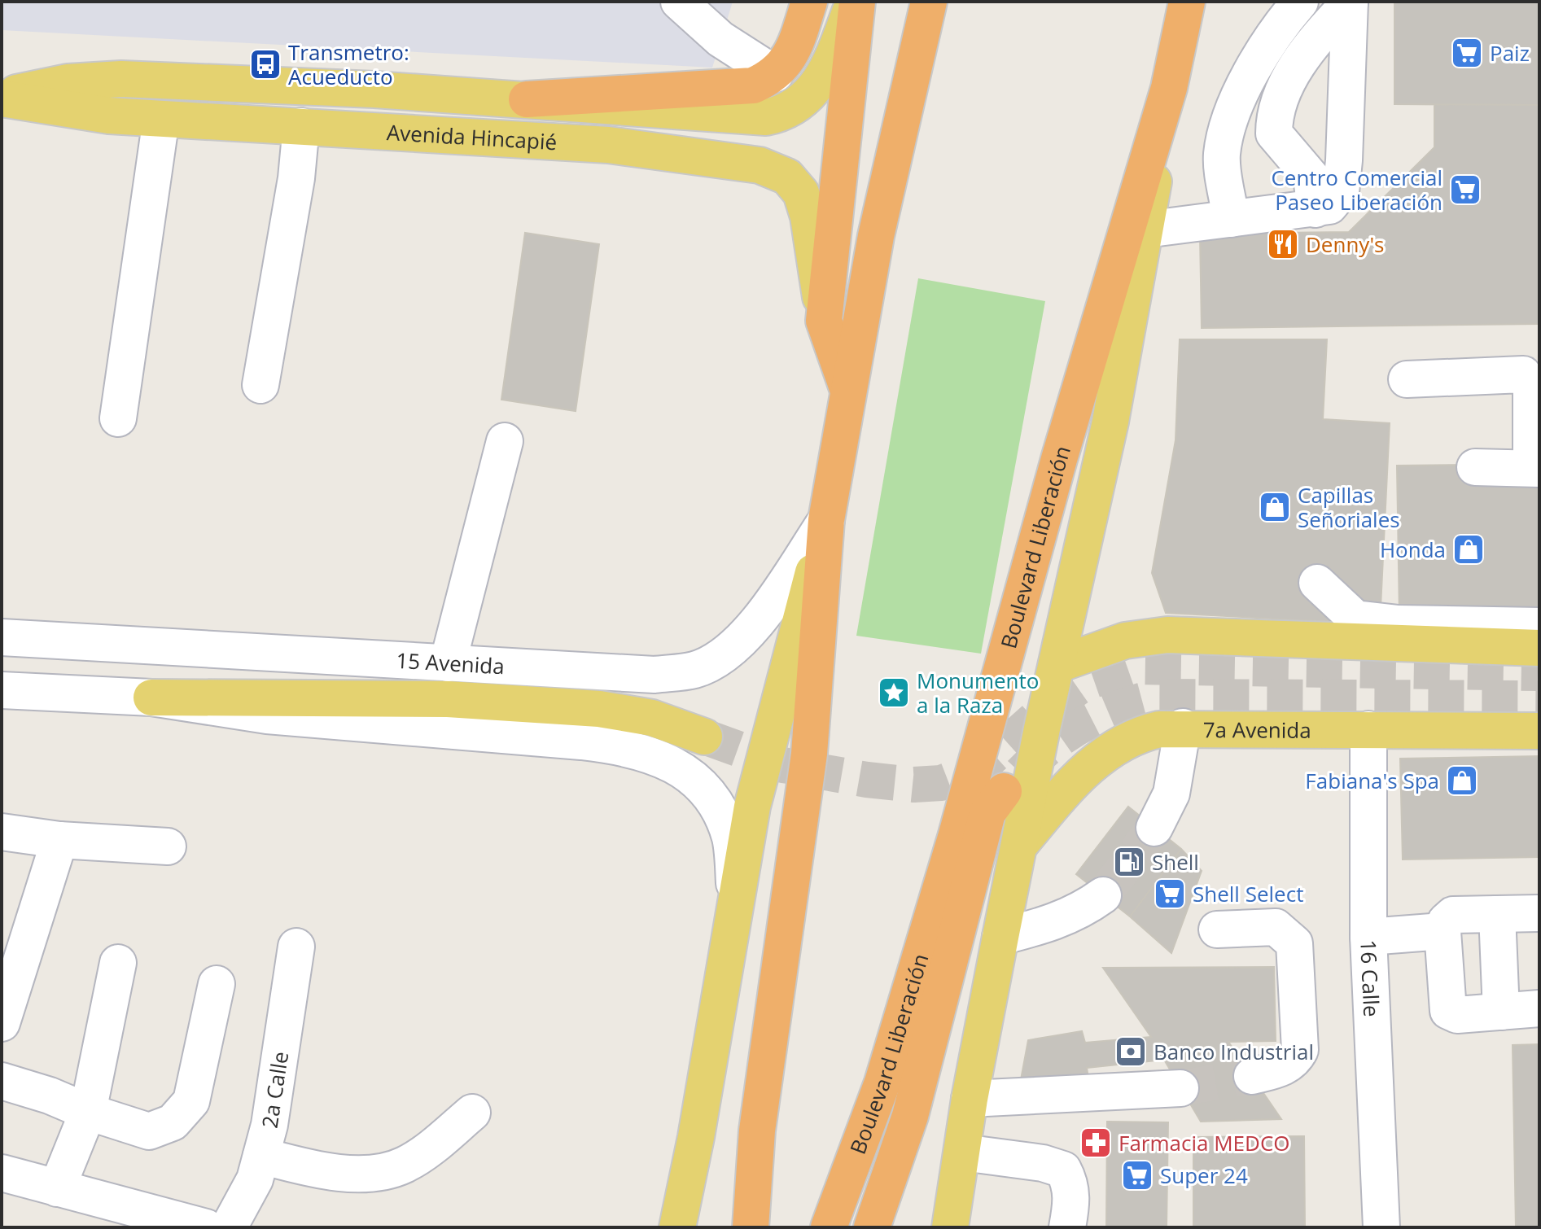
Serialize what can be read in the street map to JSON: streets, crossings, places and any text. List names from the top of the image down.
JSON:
{
  "streets": {
    "highway": ["Boulevard Liberación"],
    "main road": ["Avenida Hincapié", "7a Avenida"],
    "street": ["15 Avenida", "16 Calle", "2a Calle"]
  },
  "crossings": [
    ["Boulevard Liberación", "7a Avenida"],
    ["7a Avenida", "16 Calle"]
  ],
  "places": {
    "supermarket": [
      "Paiz",
      "Centro Comercial Paseo Liberación",
      "Shell Select",
      "Super 24"
    ],
    "bus stop": ["Transmetro: Acueducto"],
    "restaurant": ["Denny's"],
    "shop": ["Capillas Señoriales", "Honda", "Fabiana's Spa"],
    "place": ["Monumento a la Raza"],
    "fuel station": ["Shell"],
    "bank": ["Banco Industrial"],
    "pharmacy": ["Farmacia MEDCO"]
  }
}
